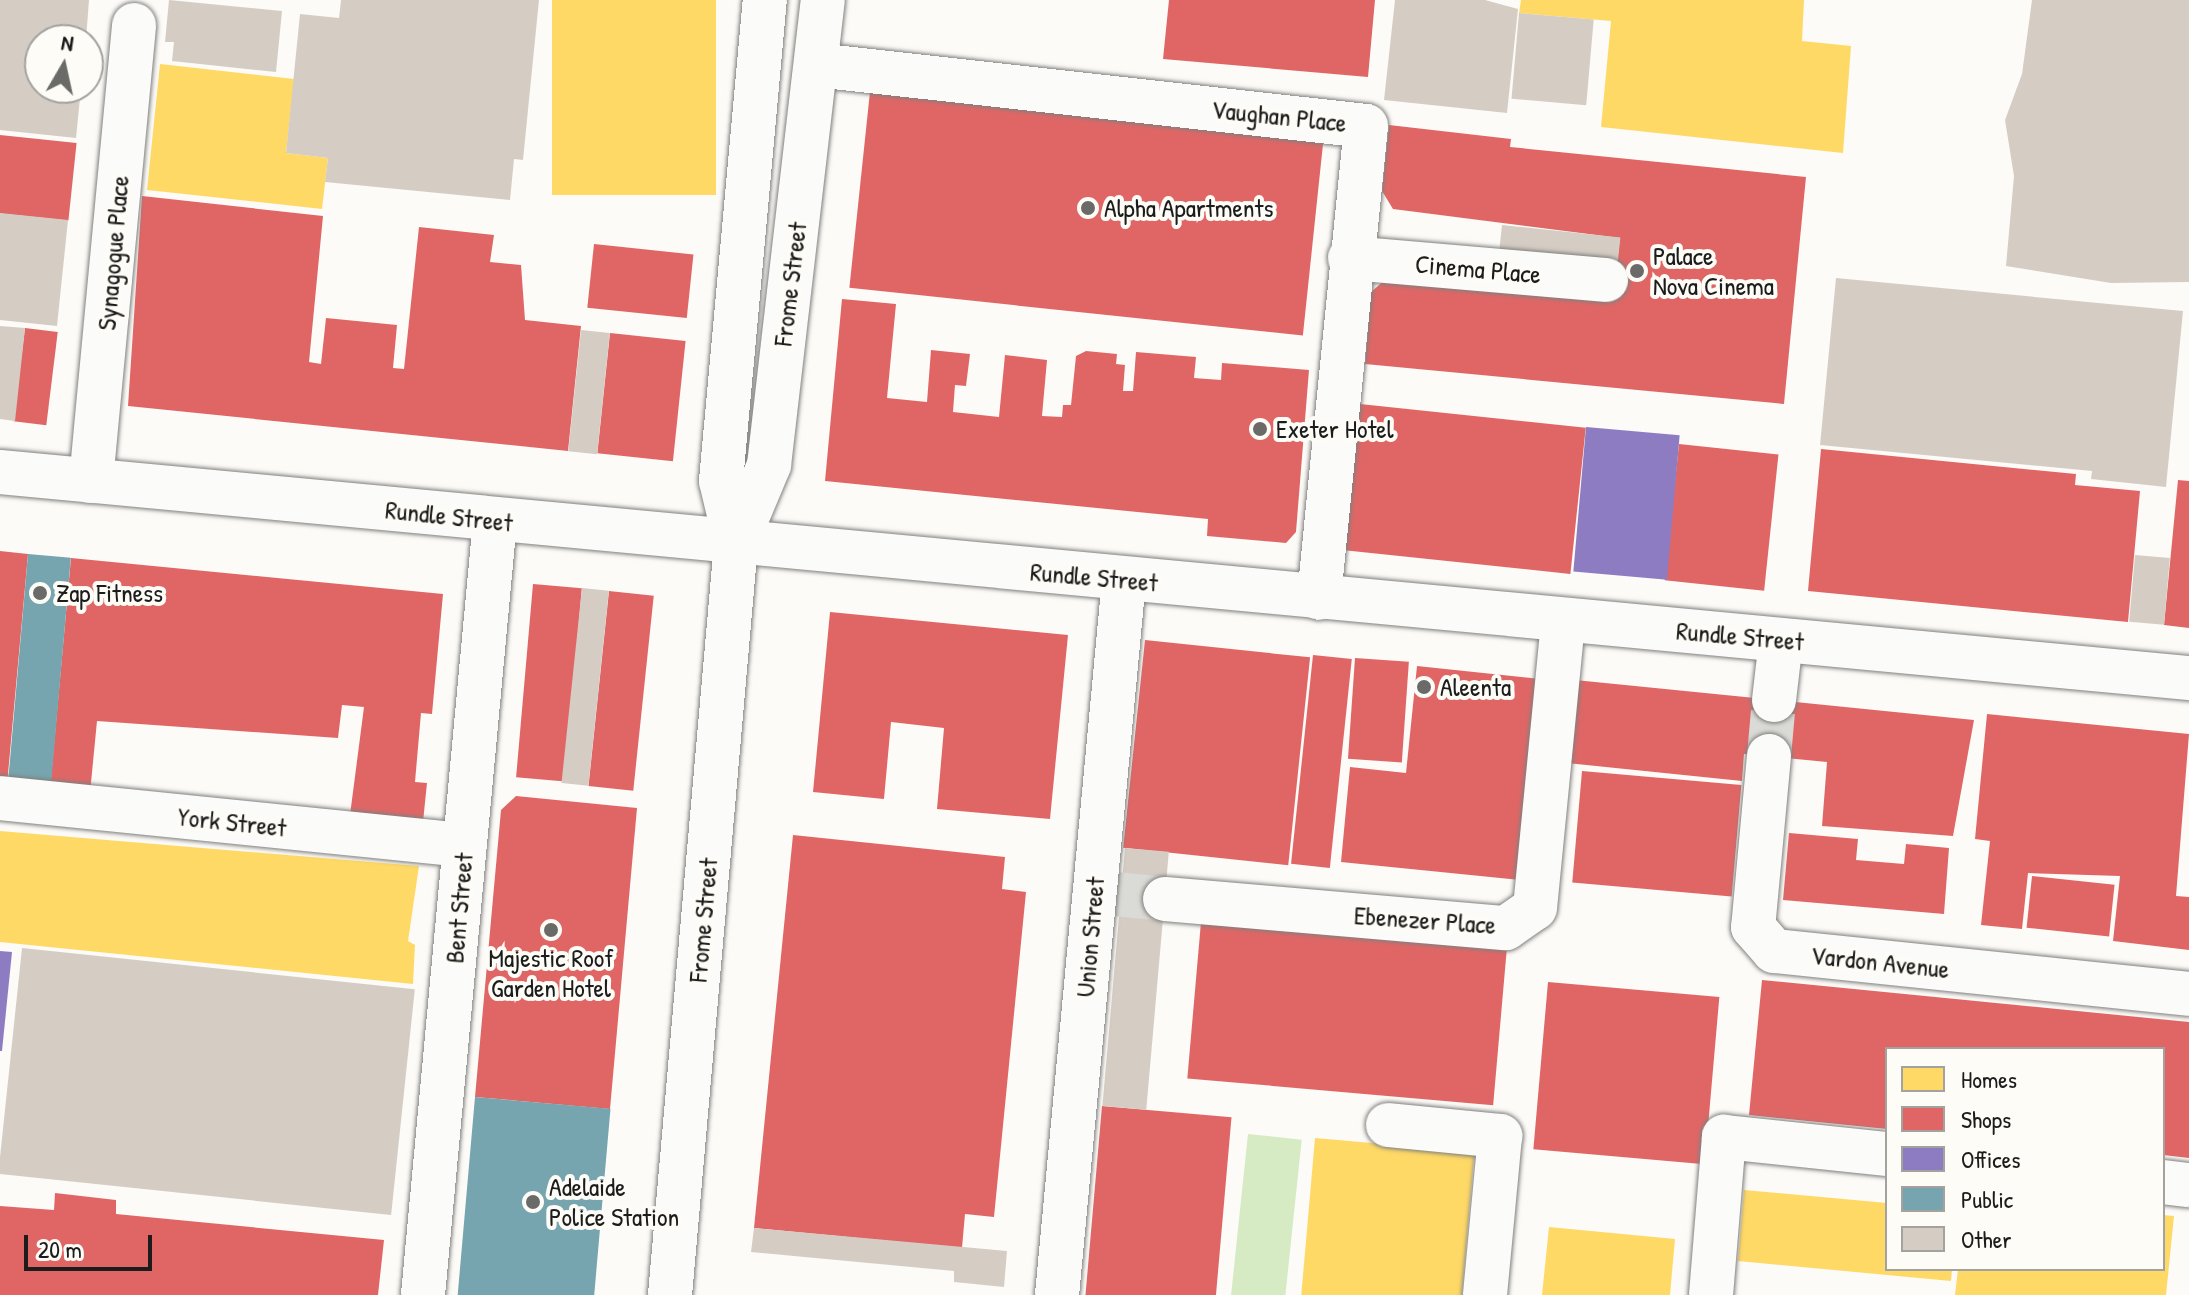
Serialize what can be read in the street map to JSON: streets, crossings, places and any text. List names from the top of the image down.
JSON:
{
  "streets": {
    "street": [
      "Vaughan Place",
      "Synagogue Place",
      "Cinema Place",
      "Frome Street",
      "Rundle Street",
      "York Street",
      "Bent Street",
      "Ebenezer Place",
      "Union Street",
      "Vardon Avenue"
    ]
  },
  "crossings": [
    ["Vaughan Place", "Cinema Place"],
    ["Vaughan Place", "Frome Street"],
    ["Vaughan Place", "Rundle Street"],
    ["Synagogue Place", "Rundle Street"],
    ["Frome Street", "Rundle Street"],
    ["Rundle Street", "Bent Street"],
    ["Rundle Street", "Ebenezer Place"],
    ["Rundle Street", "Union Street"],
    ["York Street", "Bent Street"]
  ],
  "places": [
    "Alpha Apartments",
    "Palace Nova Cinema",
    "Exeter Hotel",
    "Zap Fitness",
    "Aleenta",
    "Majestic Roof Garden Hotel",
    "Adelaide Police Station"
  ],
  "legend": [
    "Homes",
    "Shops",
    "Offices",
    "Public",
    "Other"
  ],
  "scale_bar": "20 m",
  "north": "top"
}
